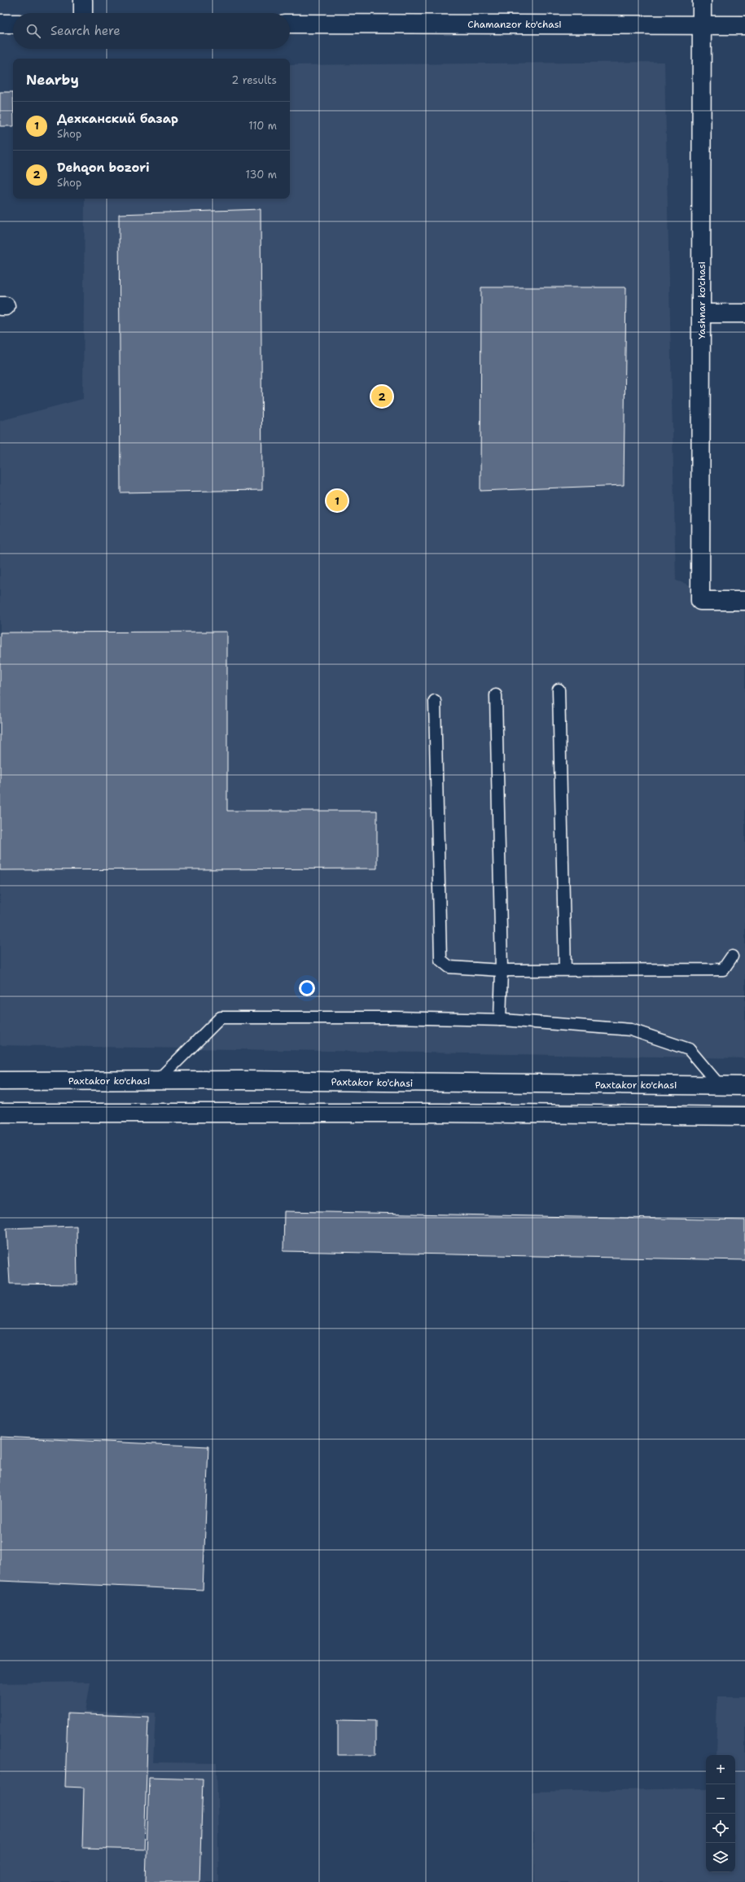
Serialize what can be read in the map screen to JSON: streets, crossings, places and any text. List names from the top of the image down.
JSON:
{
  "streets": {
    "main road": ["Chamanzor ko'chasi", "Yashnar ko'chasi", "Paxtakor ko'chasi"]
  },
  "crossings": [
    ["Chamanzor ko'chasi", "Yashnar ko'chasi"]
  ],
  "page": {
    "search": "Search here",
    "heading": ["Nearby", "2 results"],
    "list": [
      {
        "mark": "1",
        "name": "Дехканский базар",
        "note": "Shop",
        "value": "110 m"
      },
      {
        "mark": "2",
        "name": "Dehqon bozori",
        "note": "Shop",
        "value": "130 m"
      }
    ],
    "pins": ["2", "1"],
    "map_buttons": ["+", "−"]
  }
}
